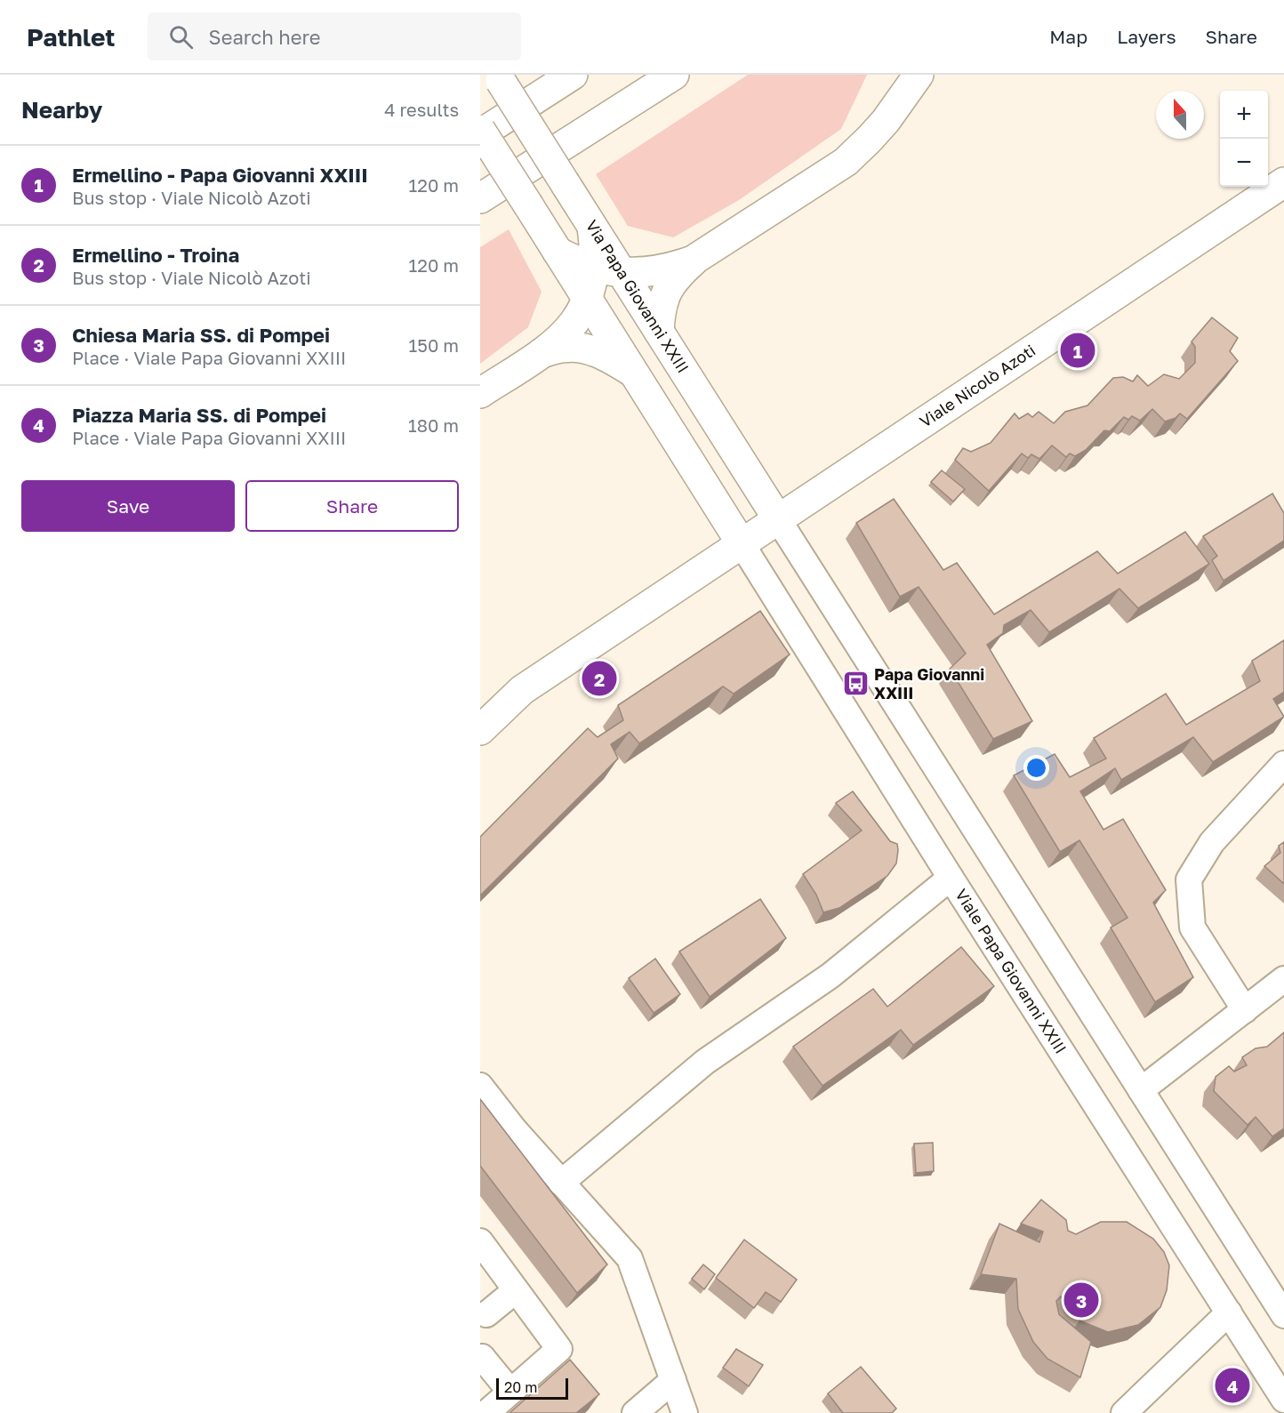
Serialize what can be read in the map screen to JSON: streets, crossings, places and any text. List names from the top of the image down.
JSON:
{
  "streets": {
    "street": ["Via Papa Giovanni XXIII", "Viale Nicolò Azoti", "Viale Papa Giovanni XXIII"]
  },
  "crossings": [
    ["Via Papa Giovanni XXIII", "Viale Nicolò Azoti"],
    ["Viale Nicolò Azoti", "Viale Papa Giovanni XXIII"]
  ],
  "places": {
    "bus stop": ["Papa Giovanni XXIII"]
  },
  "scale_bar": "20 m",
  "north": "top",
  "page": {
    "header": "Pathlet",
    "search": "Search here",
    "nav": ["Map", "Layers", "Share"],
    "heading": ["Nearby", "4 results"],
    "map_buttons": ["+", "−"],
    "list": [
      {
        "mark": "1",
        "name": "Ermellino - Papa Giovanni XXIII",
        "note": "Bus stop · Viale Nicolò Azoti",
        "value": "120 m"
      },
      {
        "mark": "2",
        "name": "Ermellino - Troina",
        "note": "Bus stop · Viale Nicolò Azoti",
        "value": "120 m"
      },
      {
        "mark": "3",
        "name": "Chiesa Maria SS. di Pompei",
        "note": "Place · Viale Papa Giovanni XXIII",
        "value": "150 m"
      },
      {
        "mark": "4",
        "name": "Piazza Maria SS. di Pompei",
        "note": "Place · Viale Papa Giovanni XXIII",
        "value": "180 m"
      }
    ],
    "pins": [
      "1",
      "2",
      "3",
      "4"
    ],
    "buttons": ["Save", "Share"],
    "scale": "20 m"
  }
}
